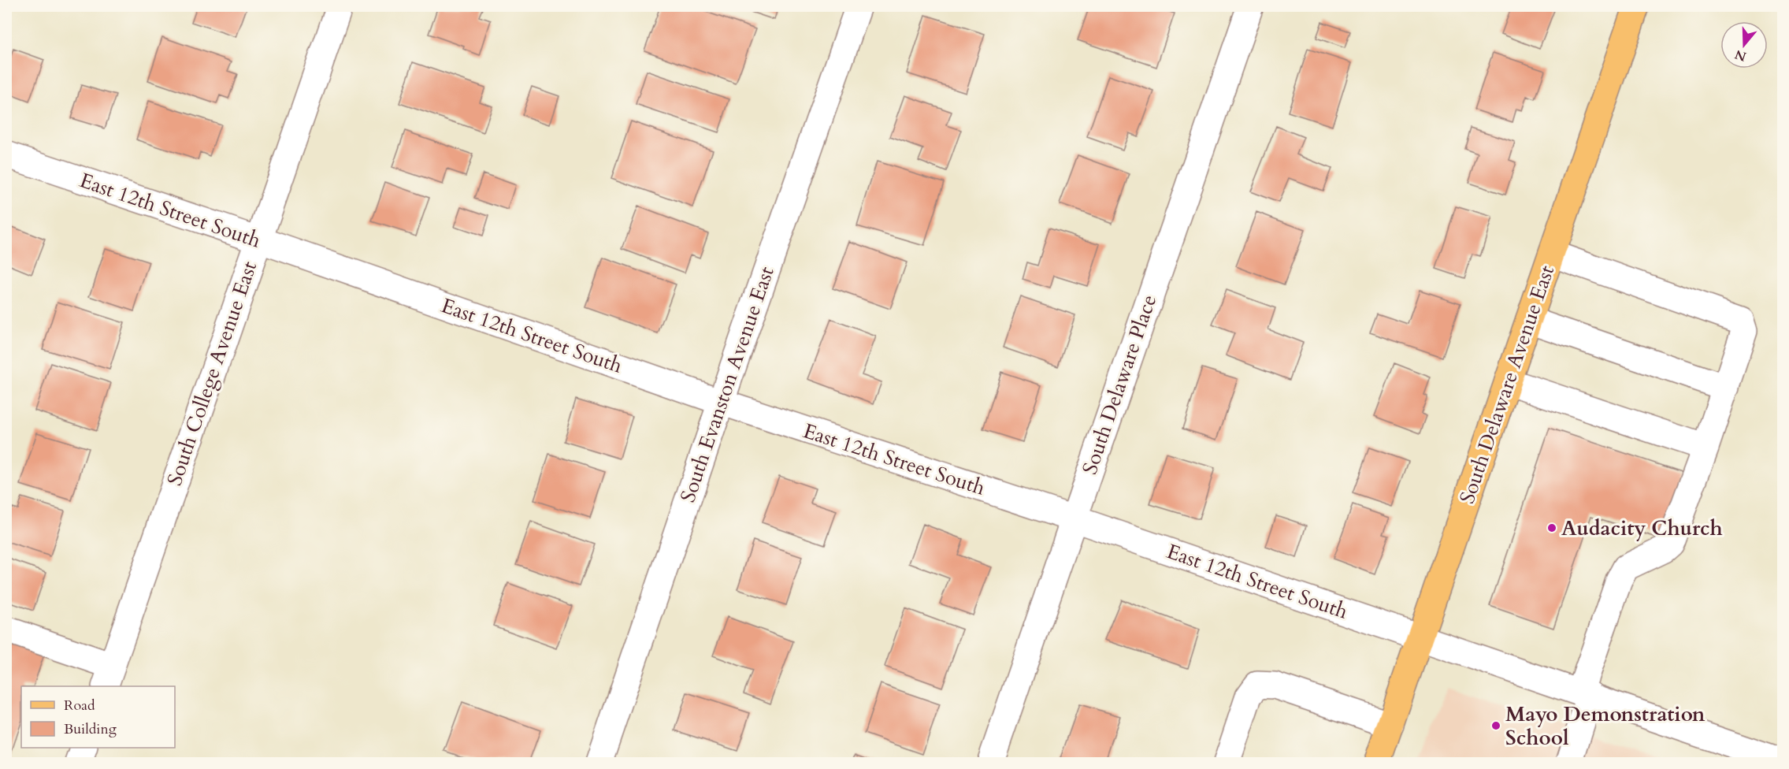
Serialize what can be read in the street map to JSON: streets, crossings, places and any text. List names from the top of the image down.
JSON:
{
  "streets": {
    "main road": ["South Delaware Avenue East"],
    "street": [
      "East 12th Street South",
      "South College Avenue East",
      "South Evanston Avenue East",
      "South Delaware Place"
    ]
  },
  "crossings": [
    ["East 12th Street South", "South College Avenue East"],
    ["East 12th Street South", "South Evanston Avenue East"],
    ["East 12th Street South", "South Delaware Place"],
    ["East 12th Street South", "South Delaware Avenue East"]
  ],
  "places": ["Audacity Church", "Mayo Demonstration School"],
  "legend": ["Road", "Building"],
  "north": "bottom"
}
